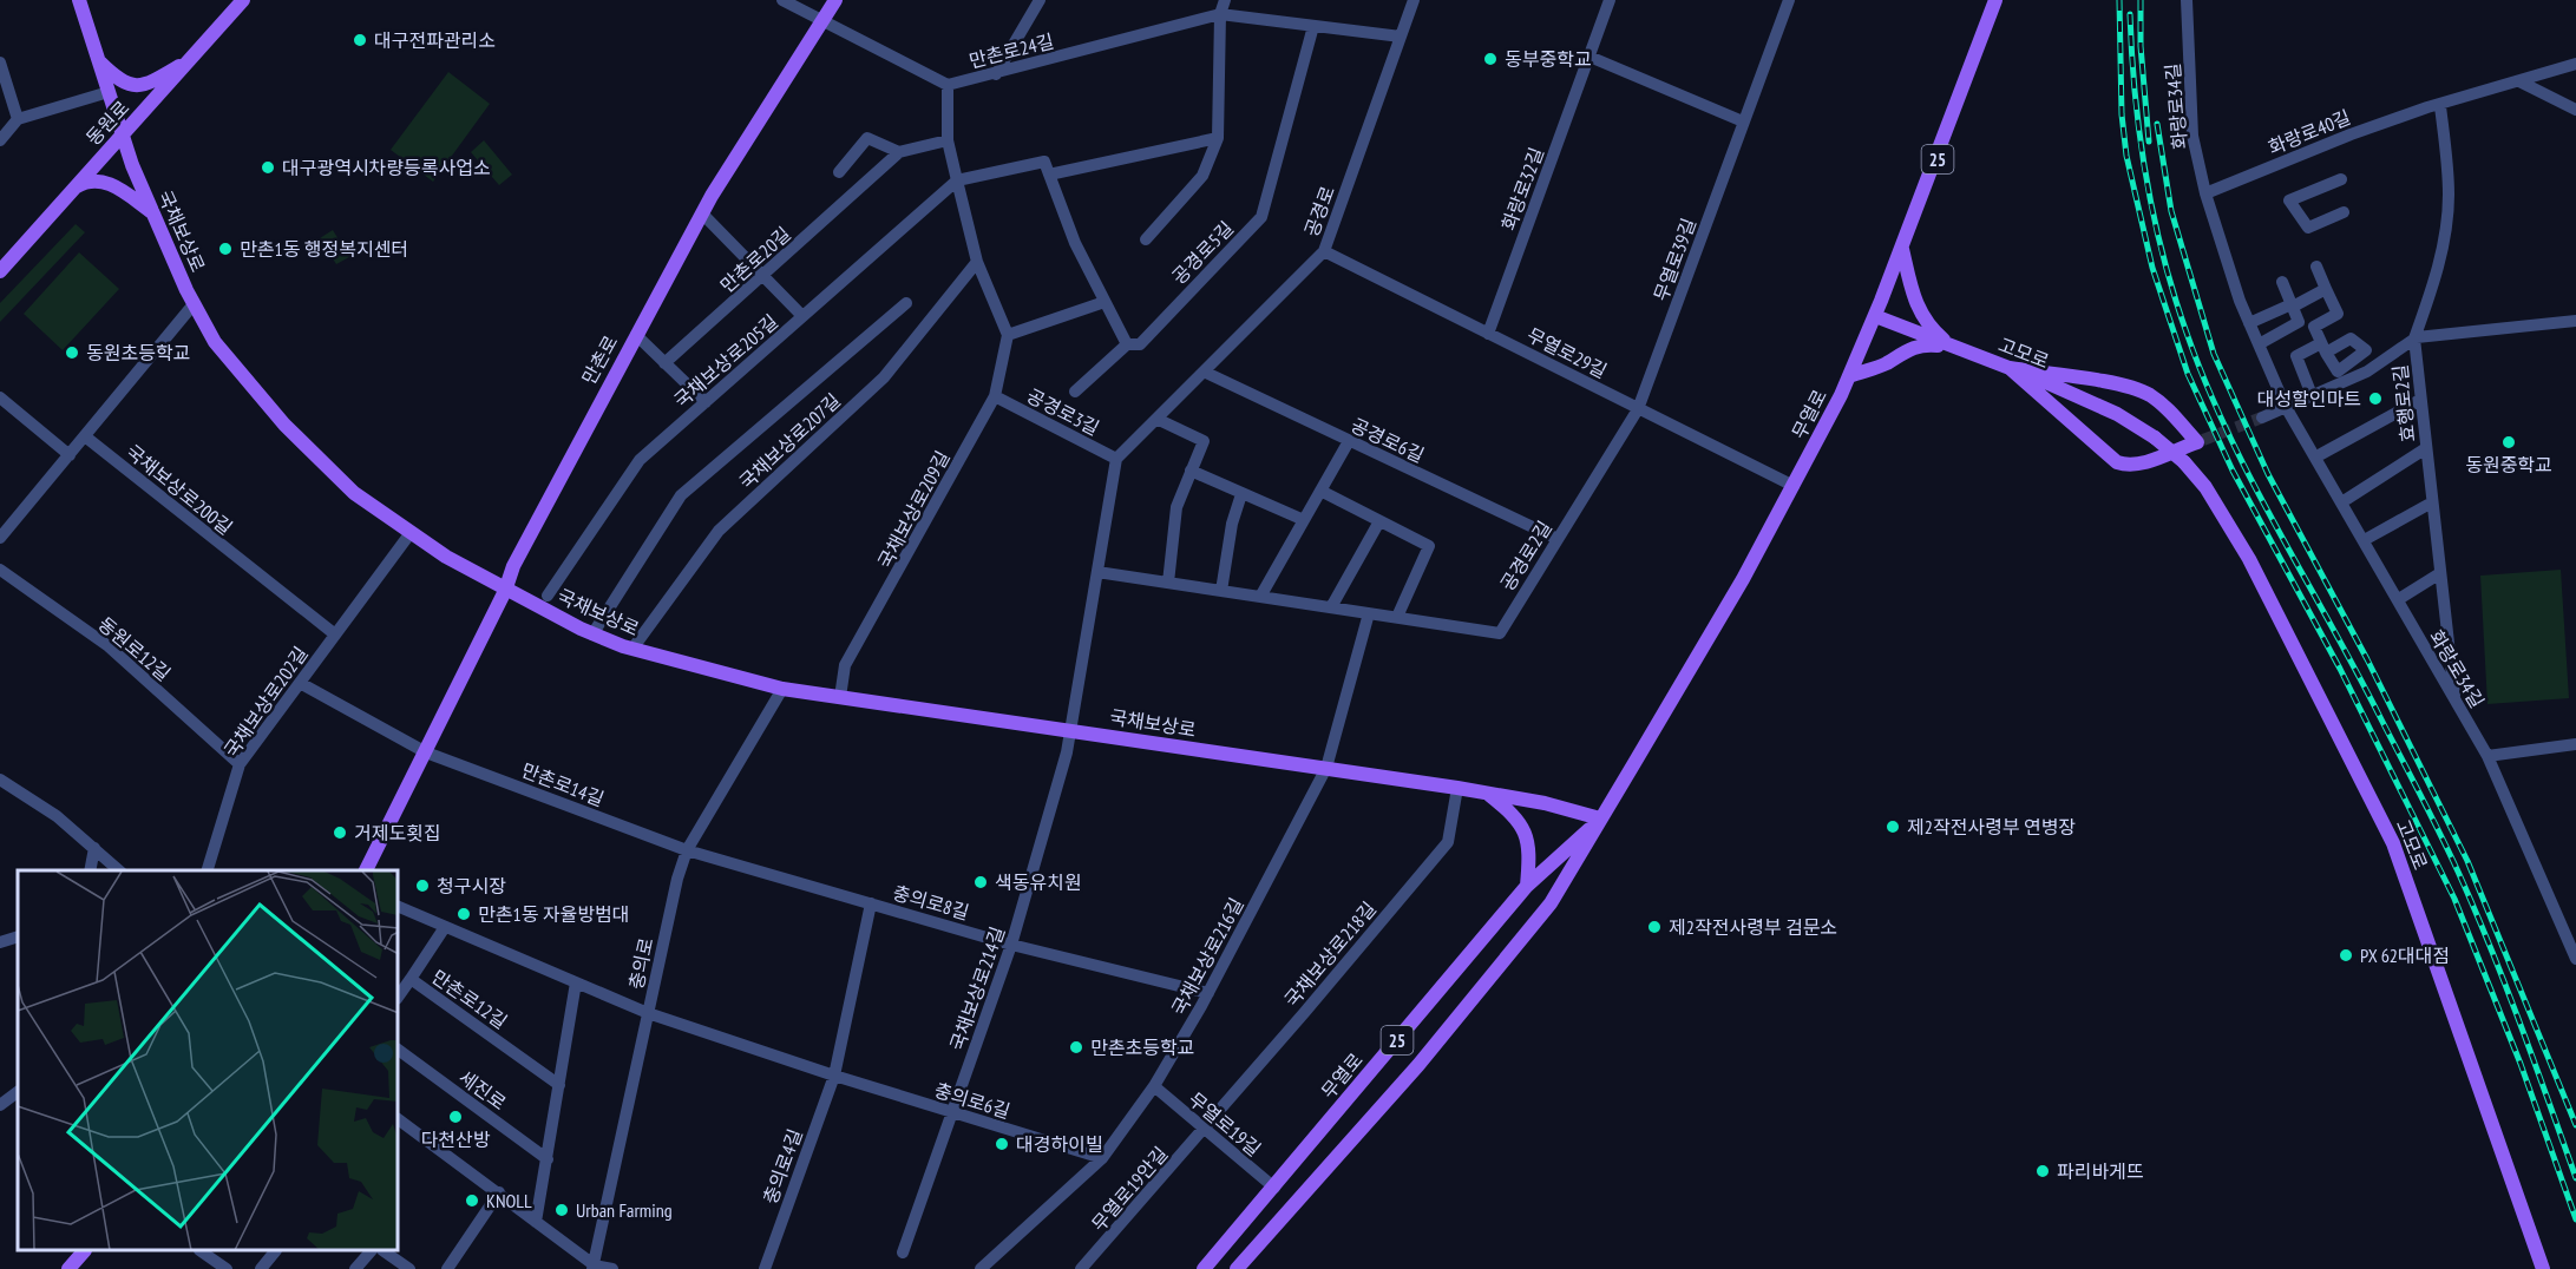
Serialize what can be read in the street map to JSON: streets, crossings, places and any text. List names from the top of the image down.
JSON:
{
  "streets": {
    "main road": [
      "동원로",
      "25",
      "국채보상로",
      "고모로",
      "만촌로",
      "무열로"
    ],
    "street": [
      "만촌로24길",
      "화랑로34길",
      "화랑로40길",
      "화랑로32길",
      "공경로",
      "공경로5길",
      "만촌로20길",
      "무열로39길",
      "무열로29길",
      "국채보상로205길",
      "효행로2길",
      "공경로3길",
      "공경로6길",
      "국채보상로207길",
      "국채보상로200길",
      "국채보상로209길",
      "공경로2길",
      "동원로12길",
      "국채보상로202길",
      "만촌로14길",
      "충의로8길",
      "국채보상로218길",
      "국채보상로216길",
      "충의로",
      "국채보상로214길",
      "만촌로12길",
      "세진로",
      "충의로6길",
      "무열로19길",
      "충의로4길",
      "무열로19안길"
    ]
  },
  "crossings": [
    ["만촌로24길", "공경로"],
    ["만촌로24길", "공경로5길"],
    ["만촌로24길", "만촌로"],
    ["화랑로34길", "화랑로40길"],
    ["화랑로34길", "효행로2길"],
    ["동원로", "국채보상로"],
    ["화랑로40길", "효행로2길"],
    ["화랑로32길", "무열로29길"],
    ["공경로", "무열로29길"],
    ["공경로", "공경로3길"],
    ["공경로", "공경로6길"],
    ["국채보상로", "만촌로"],
    ["국채보상로", "무열로"],
    ["국채보상로", "국채보상로207길"],
    ["국채보상로", "국채보상로209길"],
    ["국채보상로", "국채보상로202길"],
    ["국채보상로", "국채보상로218길"],
    ["국채보상로", "국채보상로216길"],
    ["국채보상로", "충의로"],
    ["국채보상로", "국채보상로214길"],
    ["무열로39길", "무열로29길"],
    ["무열로39길", "공경로2길"],
    ["무열로29길", "무열로"],
    ["무열로29길", "공경로2길"],
    ["고모로", "무열로"],
    ["만촌로", "만촌로14길"],
    ["공경로3길", "국채보상로209길"],
    ["무열로", "무열로19길"],
    ["공경로6길", "공경로2길"],
    ["국채보상로200길", "국채보상로202길"],
    ["동원로12길", "국채보상로202길"],
    ["만촌로14길", "충의로8길"],
    ["만촌로14길", "충의로"],
    ["충의로8길", "국채보상로216길"],
    ["충의로8길", "충의로"],
    ["충의로8길", "국채보상로214길"],
    ["국채보상로218길", "무열로19길"],
    ["국채보상로218길", "무열로19안길"],
    ["국채보상로216길", "충의로6길"],
    ["국채보상로216길", "무열로19길"],
    ["충의로", "충의로6길"],
    ["국채보상로214길", "충의로6길"],
    ["충의로6길", "충의로4길"],
    ["무열로19길", "무열로19안길"]
  ],
  "places": [
    "대구전파관리소",
    "동부중학교",
    "대구광역시차량등록사업소",
    "만촌1동 행정복지센터",
    "동원초등학교",
    "대성할인마트",
    "동원중학교",
    "제2작전사령부 연병장",
    "거제도횟집",
    "색동유치원",
    "청구시장",
    "만촌1동 자율방범대",
    "제2작전사령부 검문소",
    "PX 62대대점",
    "만촌초등학교",
    "다천산방",
    "대경하이빌",
    "파리바게뜨",
    "KNOLL",
    "Urban Farming"
  ]
}
